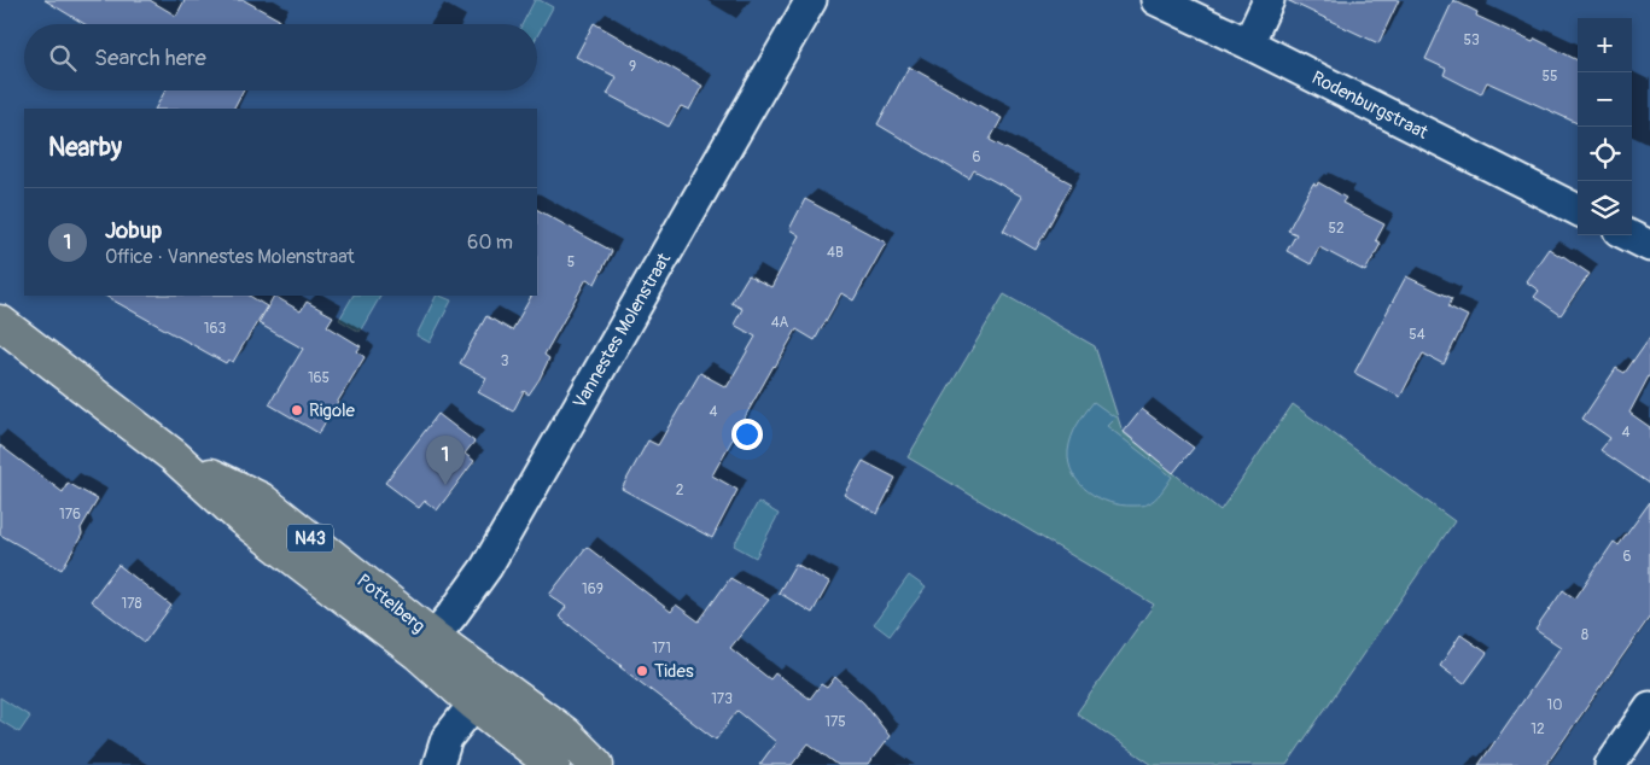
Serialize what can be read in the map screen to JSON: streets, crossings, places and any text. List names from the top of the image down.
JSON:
{
  "streets": {
    "main road": ["N43", "Pottelberg"],
    "street": ["Rodenburgstraat", "Vannestes Molenstraat"]
  },
  "crossings": [
    ["Vannestes Molenstraat", "Pottelberg"]
  ],
  "places": ["Rigole", "Tides"],
  "house_numbers": [
    "53",
    "9",
    "55",
    "6",
    "52",
    "4B",
    "5",
    "4A",
    "163",
    "54",
    "3",
    "165",
    "4",
    "4",
    "2",
    "176",
    "6",
    "169",
    "178",
    "8",
    "171",
    "173",
    "10",
    "175",
    "12"
  ],
  "page": {
    "map_buttons": ["+", "−"],
    "search": "Search here",
    "heading": "Nearby",
    "list": [
      {
        "mark": "1",
        "name": "Jobup",
        "note": "Office · Vannestes Molenstraat",
        "value": "60 m"
      }
    ],
    "pins": "1"
  }
}
